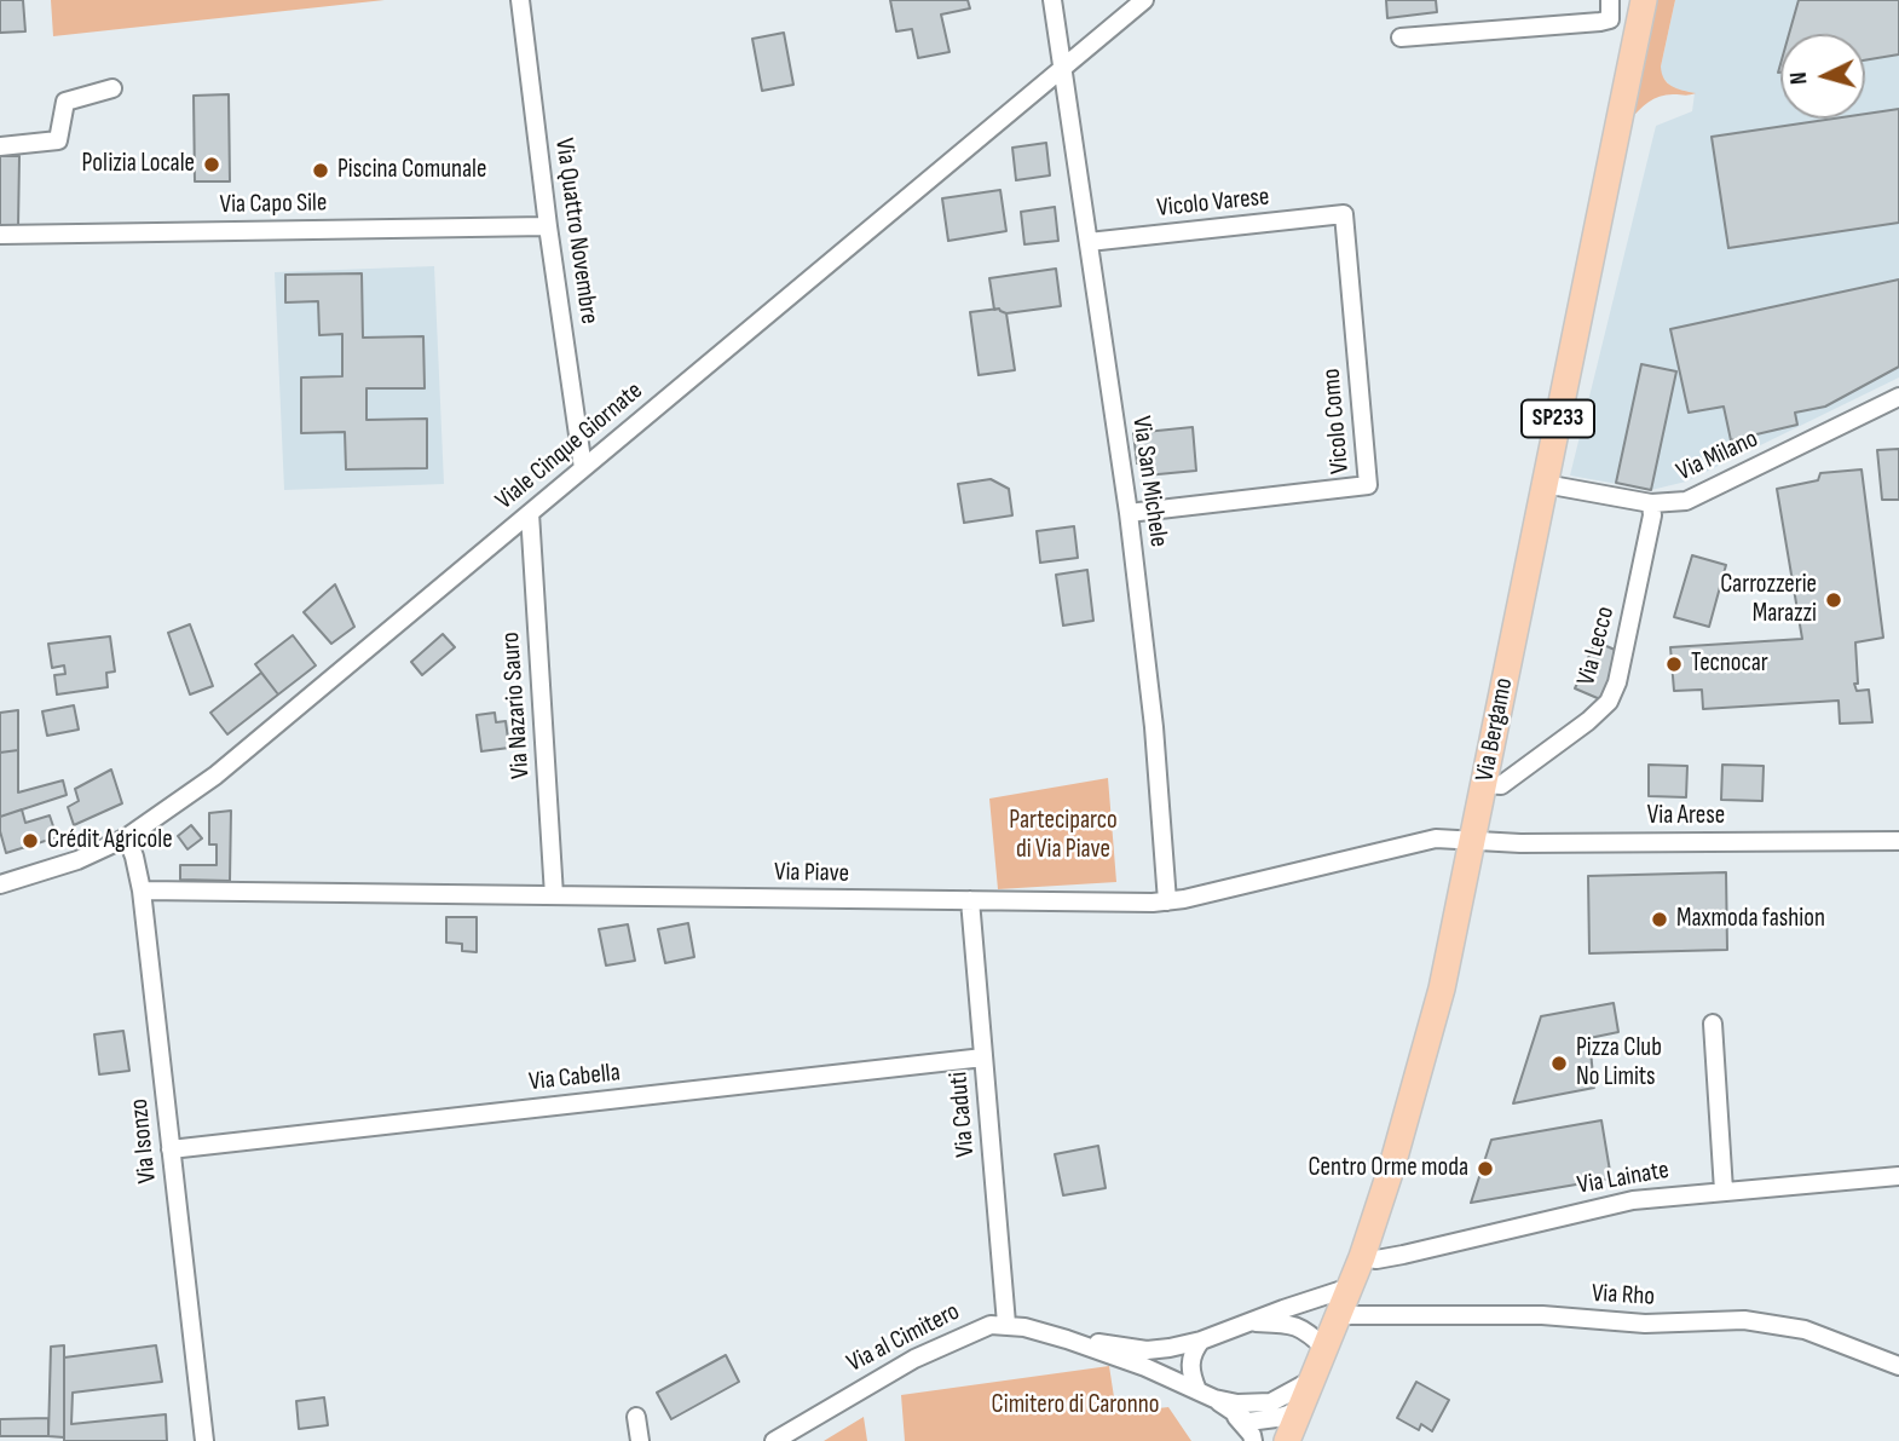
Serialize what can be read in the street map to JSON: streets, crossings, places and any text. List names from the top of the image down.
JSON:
{
  "streets": {
    "main road": ["SP233", "Via Bergamo"],
    "street": [
      "Vicolo Varese",
      "Via Capo Sile",
      "Via Quattro Novembre",
      "Vicolo Como",
      "Viale Cinque Giornate",
      "Via Milano",
      "Via San Michele",
      "Via Lecco",
      "Via Nazario Sauro",
      "Via Arese",
      "Via Piave",
      "Via Cabella",
      "Via Caduti",
      "Via Isonzo",
      "Via Lainate",
      "Via Rho",
      "Via al Cimitero"
    ]
  },
  "crossings": [
    ["Vicolo Varese", "Vicolo Como"],
    ["Vicolo Varese", "Via San Michele"],
    ["Via Capo Sile", "Via Quattro Novembre"],
    ["Via Quattro Novembre", "Viale Cinque Giornate"],
    ["Vicolo Como", "Via San Michele"],
    ["Viale Cinque Giornate", "Via San Michele"],
    ["Viale Cinque Giornate", "Via Nazario Sauro"],
    ["Viale Cinque Giornate", "Via Isonzo"],
    ["Via Milano", "Via Lecco"],
    ["Via Milano", "Via Bergamo"],
    ["Via San Michele", "Via Piave"],
    ["Via Lecco", "Via Bergamo"],
    ["Via Nazario Sauro", "Via Piave"],
    ["Via Bergamo", "Via Arese"],
    ["Via Bergamo", "Via Piave"],
    ["Via Bergamo", "Via Lainate"],
    ["Via Bergamo", "Via Rho"],
    ["Via Arese", "Via Piave"],
    ["Via Piave", "Via Caduti"],
    ["Via Piave", "Via Isonzo"],
    ["Via Cabella", "Via Caduti"],
    ["Via Cabella", "Via Isonzo"],
    ["Via Caduti", "Via al Cimitero"]
  ],
  "parks": ["Parteciparco di Via Piave", "Cimitero di Caronno"],
  "places": [
    "Polizia Locale",
    "Piscina Comunale",
    "Carrozzerie Marazzi",
    "Tecnocar",
    "Crédit Agricole",
    "Maxmoda fashion",
    "Pizza Club No Limits",
    "Centro Orme moda"
  ],
  "north": "left"
}
